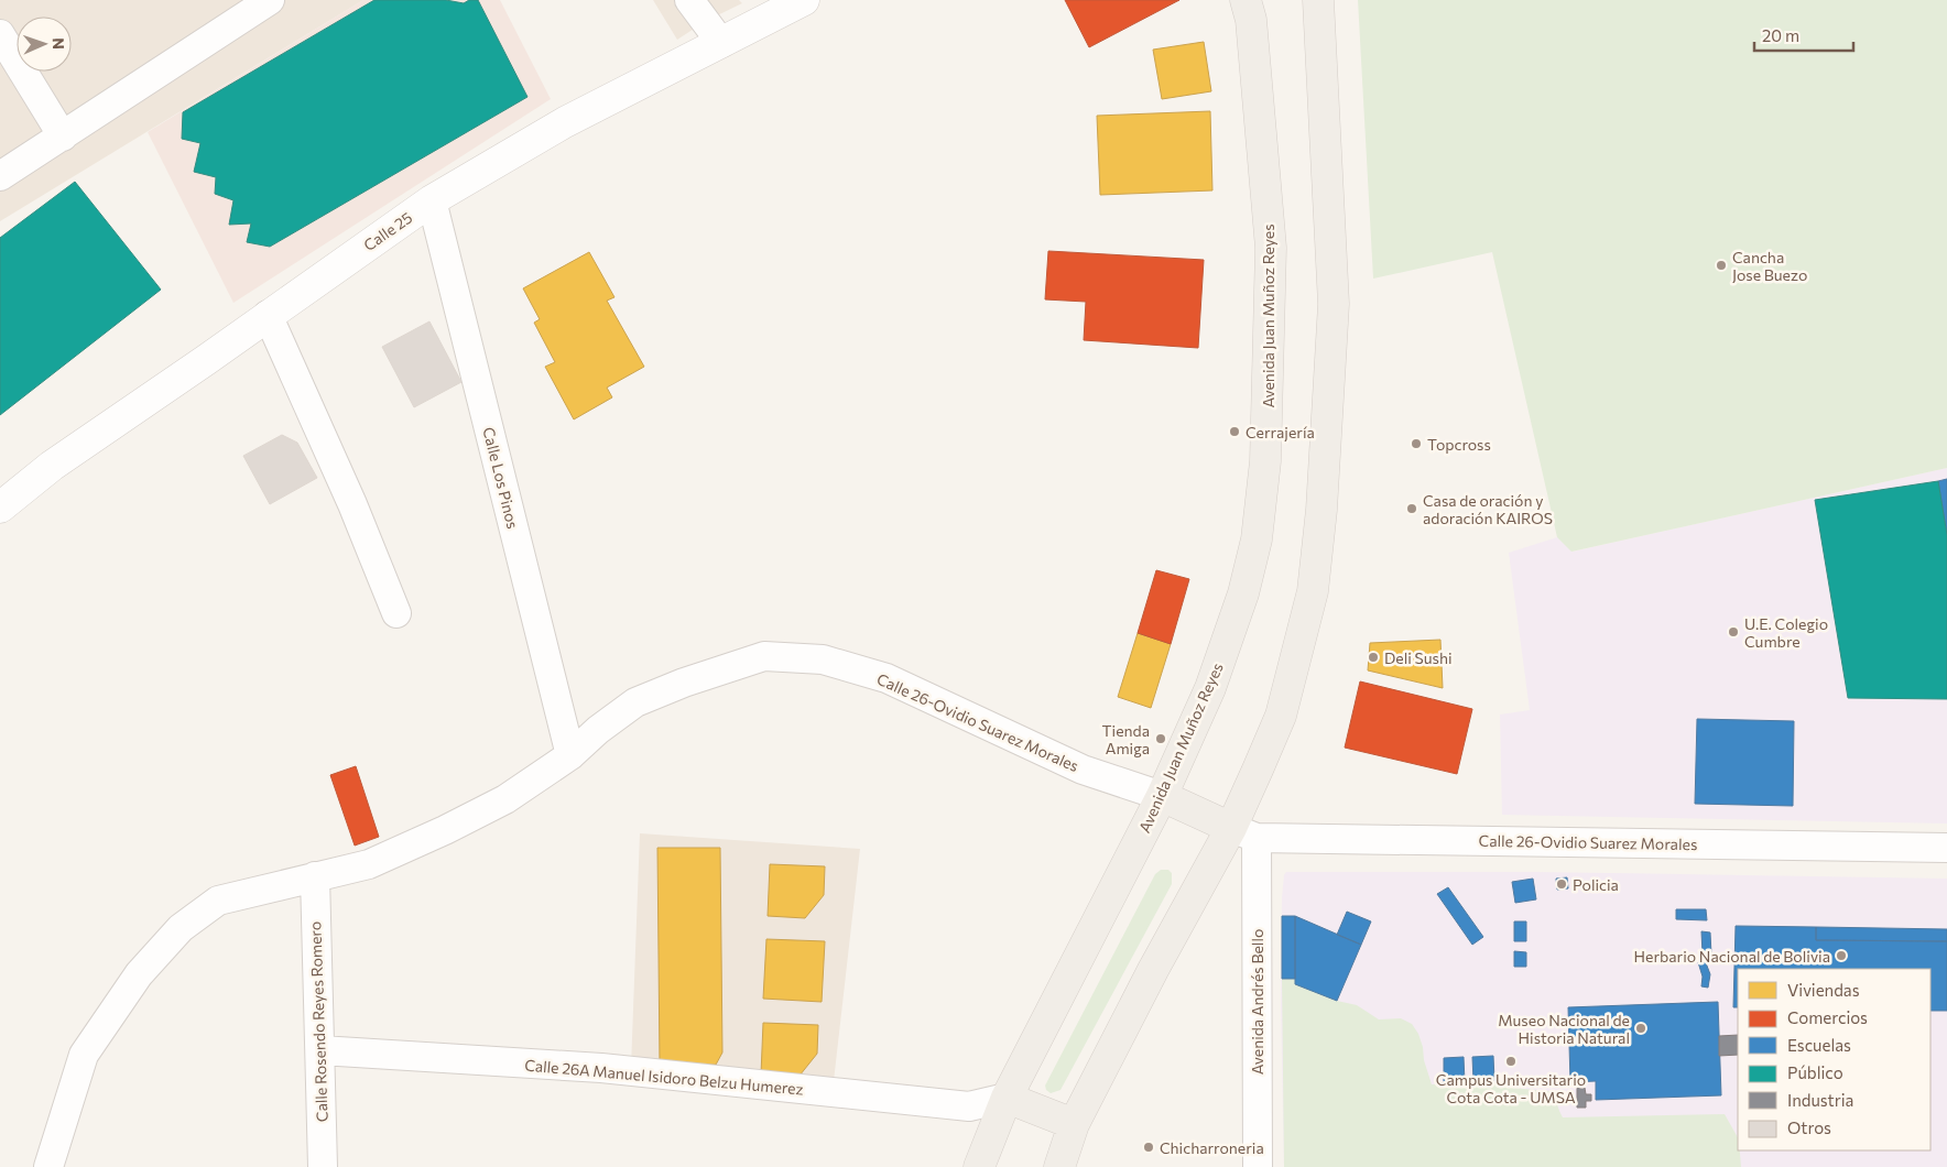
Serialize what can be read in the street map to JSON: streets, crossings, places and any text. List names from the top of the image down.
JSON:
{
  "streets": {
    "main road": ["Avenida Juan Muñoz Reyes"],
    "street": [
      "Calle 25",
      "Calle Los Pinos",
      "Calle 26-Ovidio Suarez Morales",
      "Avenida Andrés Bello",
      "Calle Rosendo Reyes Romero",
      "Calle 26A Manuel Isidoro Belzu Humerez"
    ]
  },
  "crossings": [
    ["Calle 25", "Calle Los Pinos"],
    ["Avenida Juan Muñoz Reyes", "Calle 26-Ovidio Suarez Morales"],
    ["Avenida Juan Muñoz Reyes", "Calle 26A Manuel Isidoro Belzu Humerez"],
    ["Calle Los Pinos", "Calle 26-Ovidio Suarez Morales"],
    ["Calle 26-Ovidio Suarez Morales", "Avenida Andrés Bello"],
    ["Calle 26-Ovidio Suarez Morales", "Calle Rosendo Reyes Romero"],
    ["Calle Rosendo Reyes Romero", "Calle 26A Manuel Isidoro Belzu Humerez"]
  ],
  "places": [
    "Cancha Jose Buezo",
    "Cerrajería",
    "Topcross",
    "Casa de oración y adoración KAIROS",
    "U.E. Colegio Cumbre",
    "Deli Sushi",
    "Tienda Amiga",
    "Policia",
    "Herbario Nacional de Bolivia",
    "Museo Nacional de Historia Natural",
    "Campus Universitario Cota Cota - UMSA",
    "Chicharroneria"
  ],
  "legend": [
    "Viviendas",
    "Comercios",
    "Escuelas",
    "Público",
    "Industria",
    "Otros"
  ],
  "scale_bar": "20 m",
  "north": "right"
}
